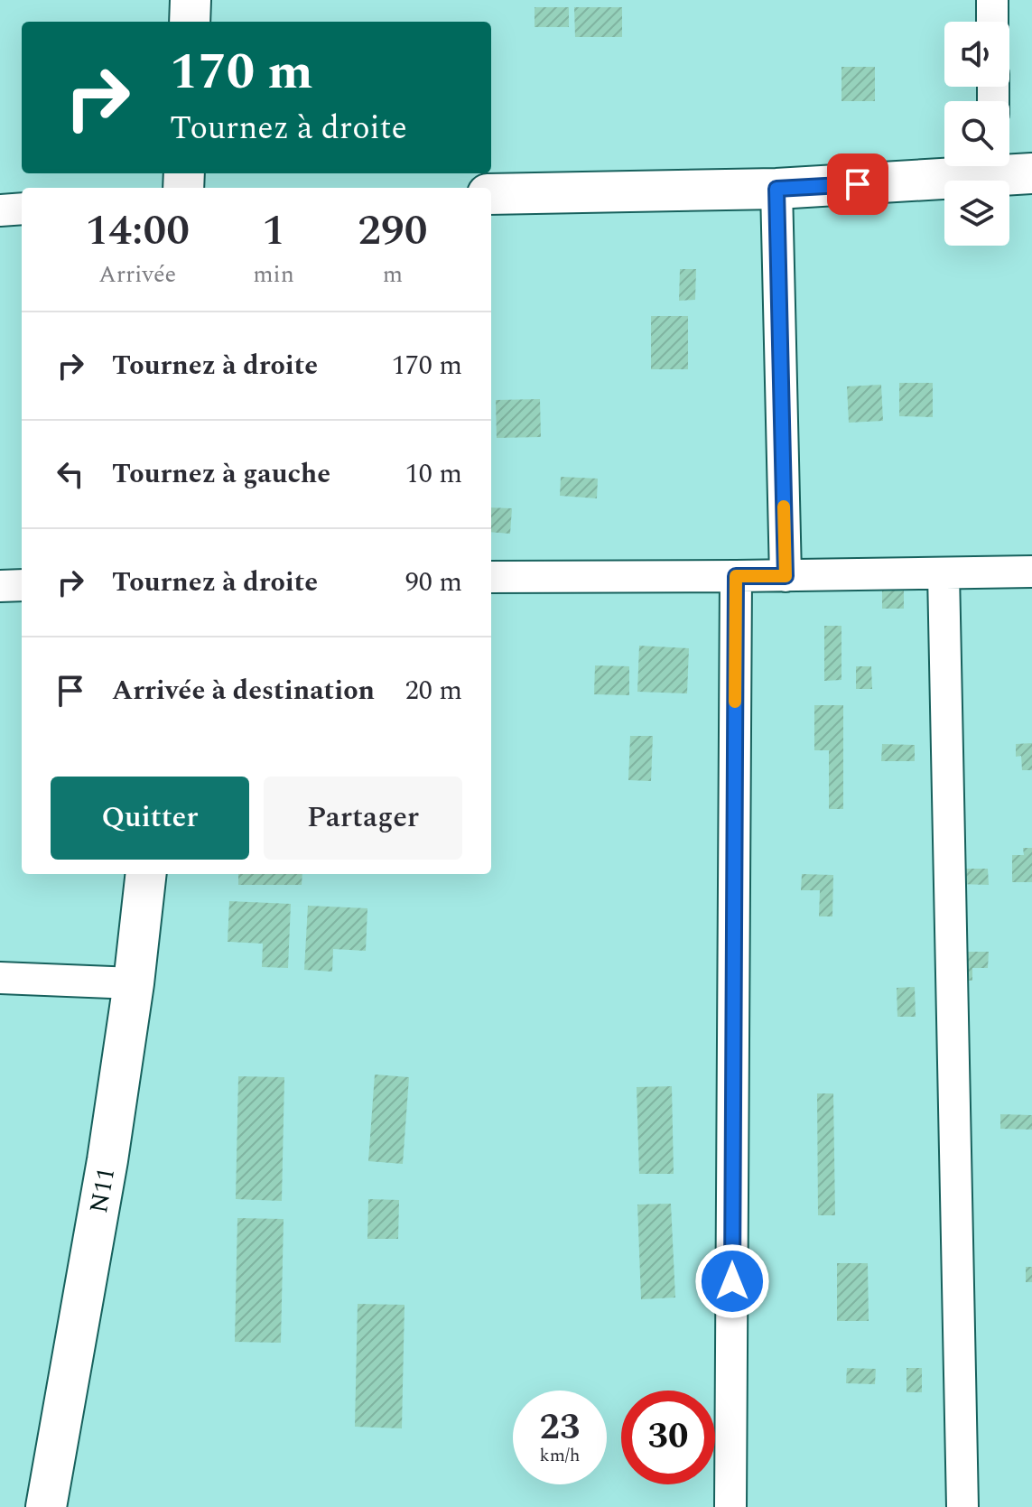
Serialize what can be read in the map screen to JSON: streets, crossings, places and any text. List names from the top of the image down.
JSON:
{
  "streets": {
    "main road": ["N11"]
  },
  "page": {
    "turn": ["170 m", "Tournez à droite"],
    "eta": [
      "14:00",
      "Arrivée",
      "1",
      "min",
      "290",
      "m"
    ],
    "list": [
      {
        "name": "Tournez à droite",
        "value": "170 m"
      },
      {
        "name": "Tournez à gauche",
        "value": "10 m"
      },
      {
        "name": "Tournez à droite",
        "value": "90 m"
      },
      {
        "name": "Arrivée à destination",
        "value": "20 m"
      }
    ],
    "buttons": ["Quitter", "Partager"],
    "speed": "23 km/h",
    "limit": "30"
  }
}
